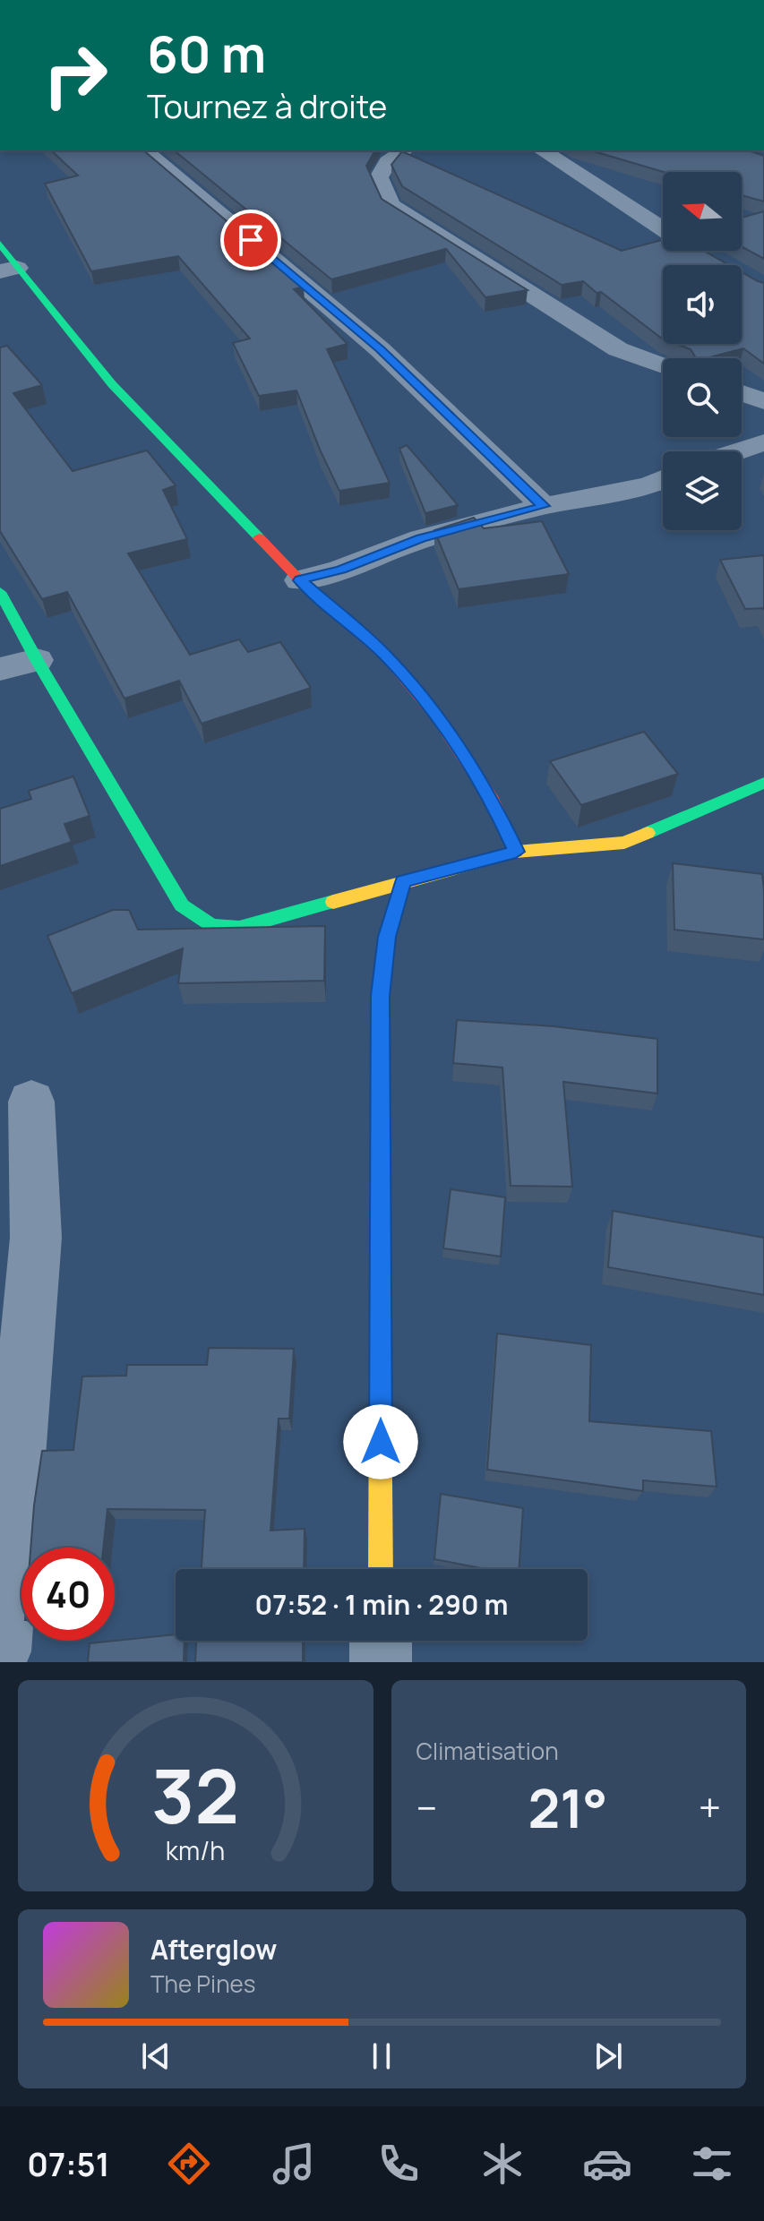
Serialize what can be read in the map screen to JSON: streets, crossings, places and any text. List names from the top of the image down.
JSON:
{
  "north": "left",
  "page": {
    "turn": ["60 m", "Tournez à droite"],
    "limit": "40",
    "trip": "07:52 · 1 min · 290 m",
    "tile": "Climatisation",
    "heat": ["−", "21°", "+"],
    "song": ["Afterglow", "The Pines"],
    "tabs": "07:51",
    "gauge": ["32", "km/h"]
  }
}
